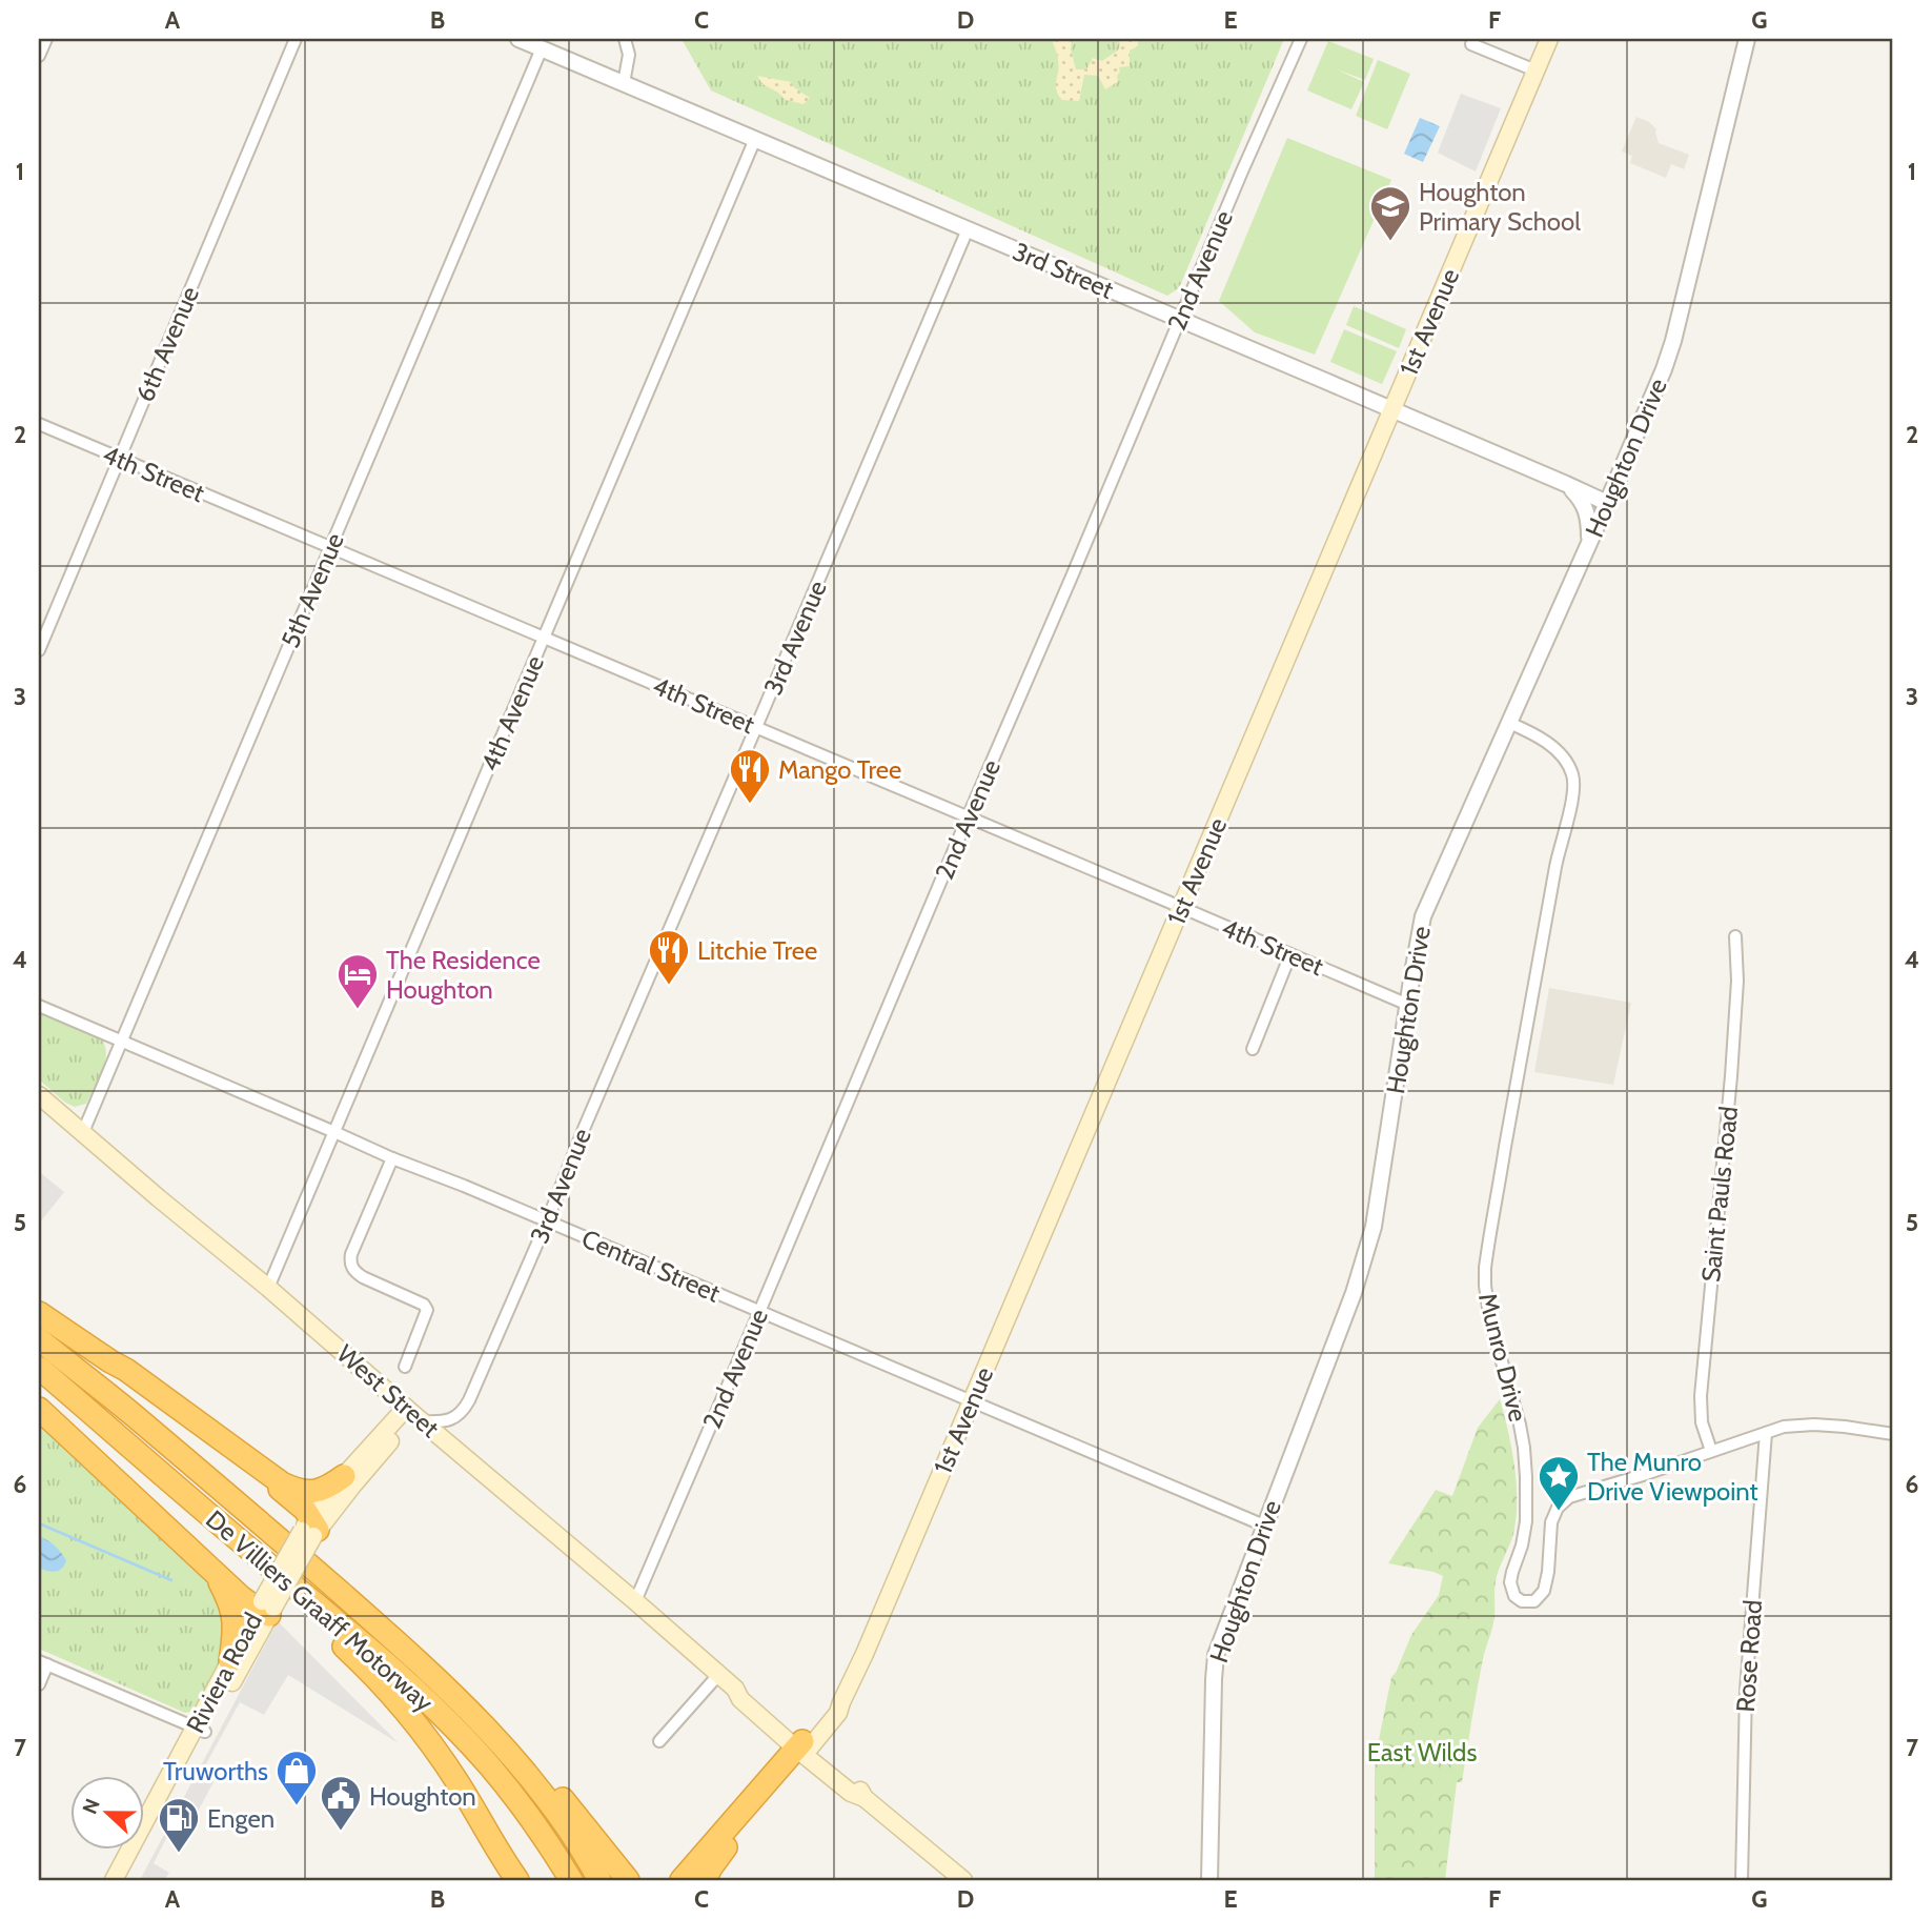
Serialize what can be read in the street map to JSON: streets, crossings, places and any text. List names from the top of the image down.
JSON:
{
  "streets": {
    "highway": ["De Villiers Graaff Motorway"],
    "main road": ["1st Avenue", "West Street", "Riviera Road"],
    "street": [
      "3rd Street",
      "2nd Avenue",
      "6th Avenue",
      "Houghton Drive",
      "4th Street",
      "5th Avenue",
      "3rd Avenue",
      "4th Avenue",
      "Saint Pauls Road",
      "Central Street",
      "Munro Drive",
      "Rose Road"
    ]
  },
  "crossings": [
    ["3rd Street", "2nd Avenue"],
    ["3rd Street", "1st Avenue"],
    ["3rd Street", "Houghton Drive"],
    ["3rd Street", "5th Avenue"],
    ["3rd Street", "3rd Avenue"],
    ["3rd Street", "4th Avenue"],
    ["2nd Avenue", "4th Street"],
    ["2nd Avenue", "Central Street"],
    ["2nd Avenue", "West Street"],
    ["1st Avenue", "4th Street"],
    ["1st Avenue", "Central Street"],
    ["1st Avenue", "West Street"],
    ["6th Avenue", "4th Street"],
    ["Houghton Drive", "4th Street"],
    ["Houghton Drive", "Central Street"],
    ["Houghton Drive", "Munro Drive"],
    ["4th Street", "5th Avenue"],
    ["4th Street", "3rd Avenue"],
    ["4th Street", "4th Avenue"],
    ["5th Avenue", "Central Street"],
    ["5th Avenue", "West Street"],
    ["3rd Avenue", "Central Street"],
    ["3rd Avenue", "West Street"],
    ["3rd Avenue", "Riviera Road"],
    ["4th Avenue", "Central Street"],
    ["4th Avenue", "West Street"],
    ["Saint Pauls Road", "Munro Drive"],
    ["Munro Drive", "Rose Road"],
    ["West Street", "Riviera Road"]
  ],
  "parks": ["East Wilds"],
  "places": {
    "school or university": ["Houghton Primary School"],
    "restaurant": ["Mango Tree", "Litchie Tree"],
    "hotel": ["The Residence Houghton"],
    "place": ["The Munro Drive Viewpoint"],
    "shop": ["Truworths"],
    "public building": ["Houghton"],
    "fuel station": ["Engen"]
  },
  "north": "left",
  "grid": {
    "columns": [
      "A",
      "B",
      "C",
      "D",
      "E",
      "F",
      "G"
    ],
    "rows": [
      "1",
      "2",
      "3",
      "4",
      "5",
      "6",
      "7"
    ]
  }
}
